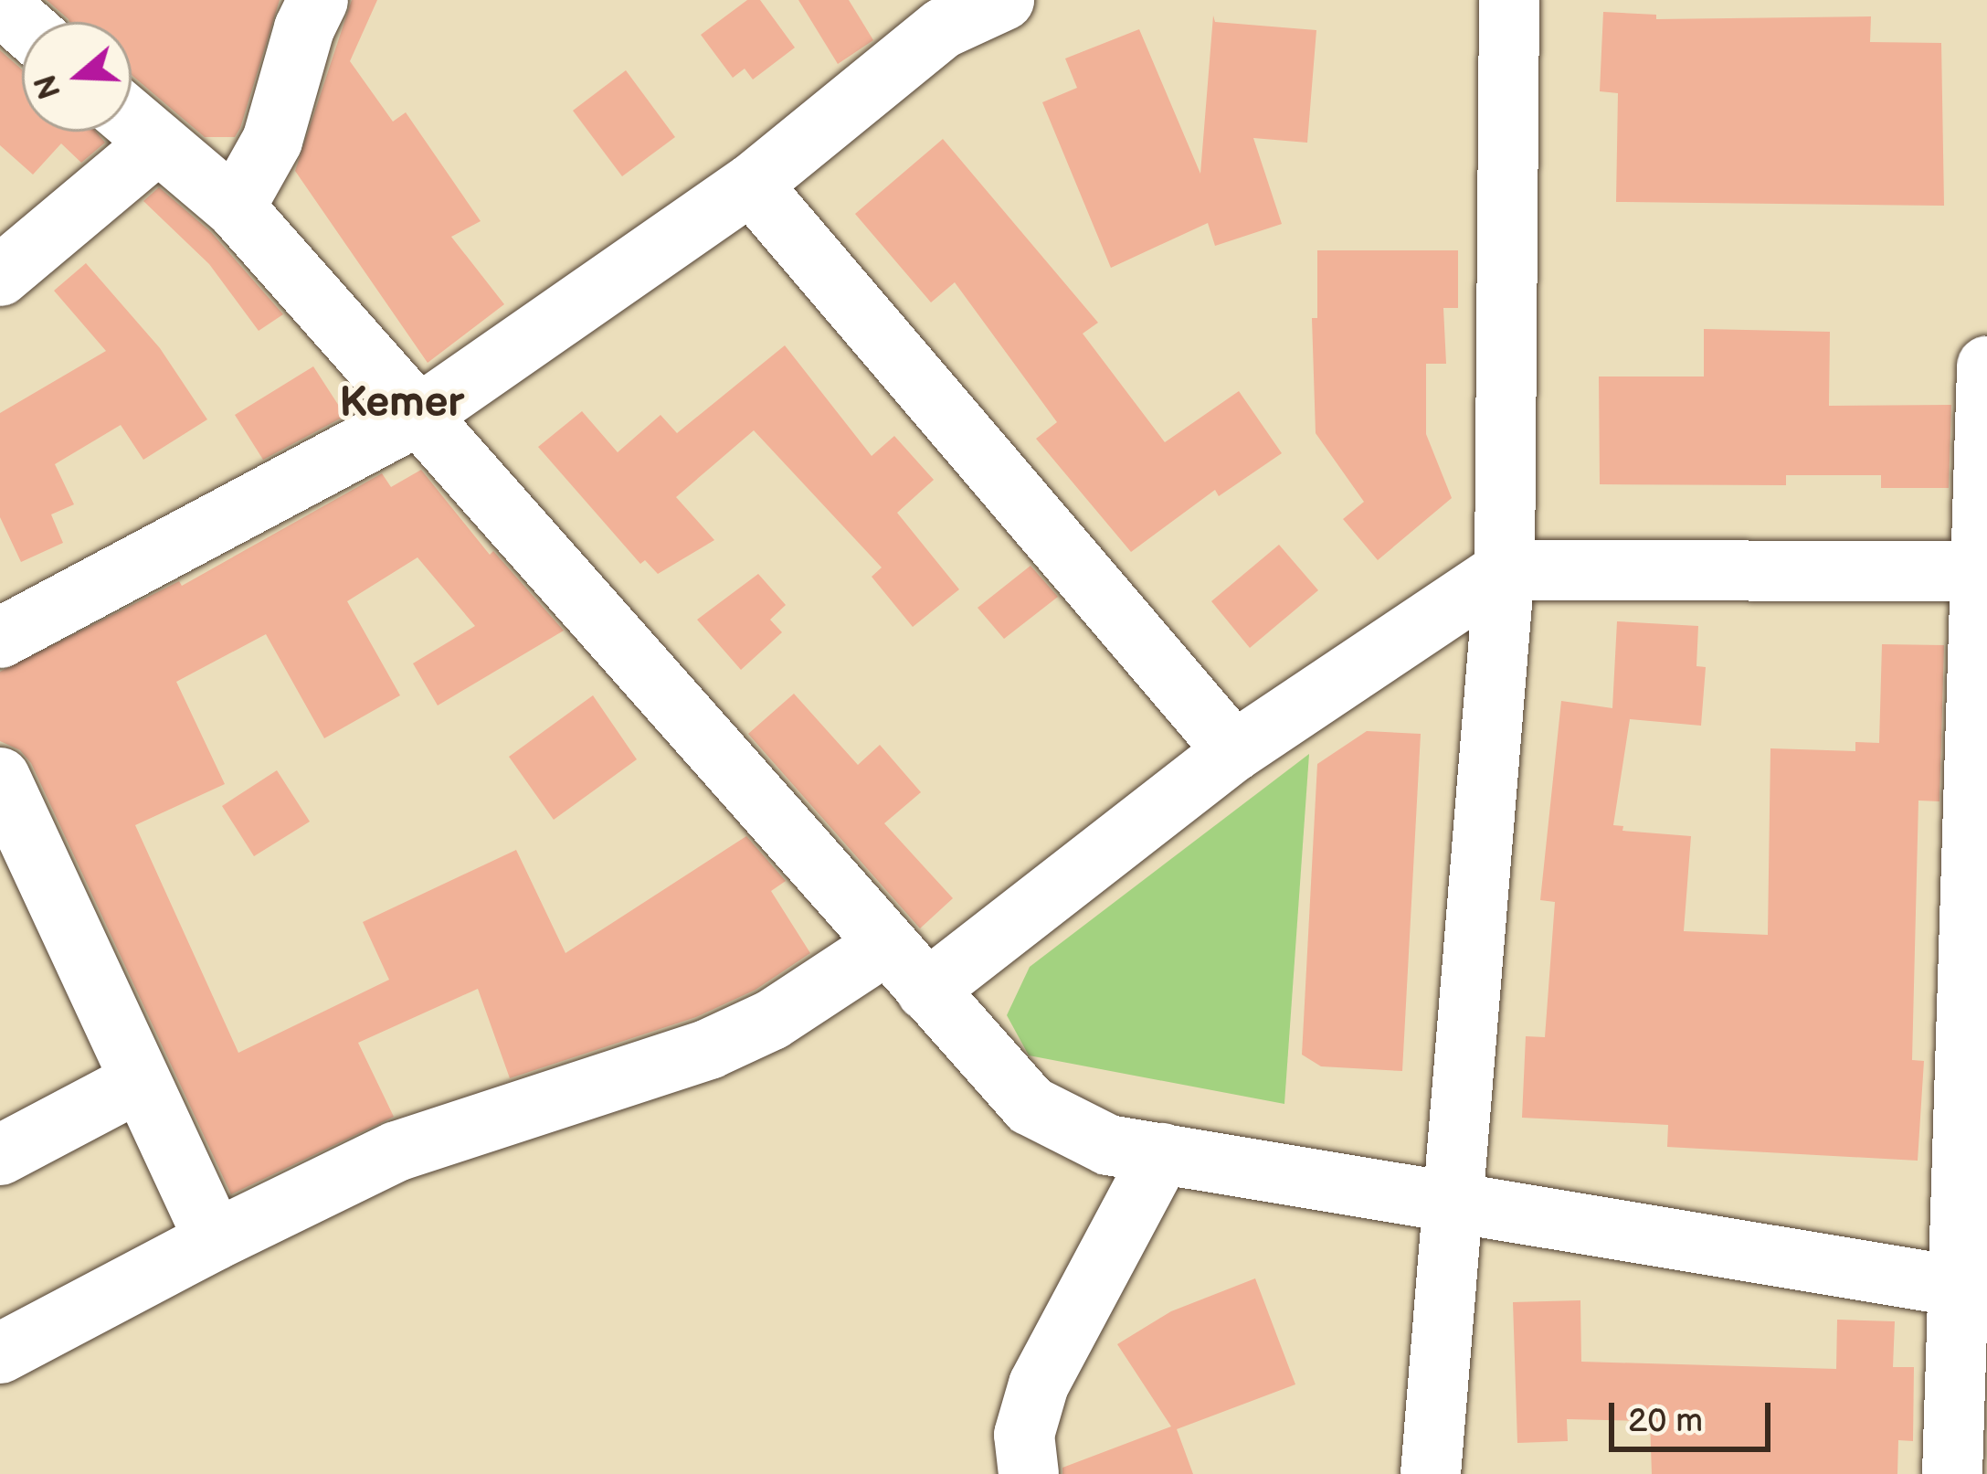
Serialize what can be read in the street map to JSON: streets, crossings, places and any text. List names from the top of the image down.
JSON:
{
  "districts": ["Kemer"],
  "scale_bar": "20 m",
  "north": "left"
}
